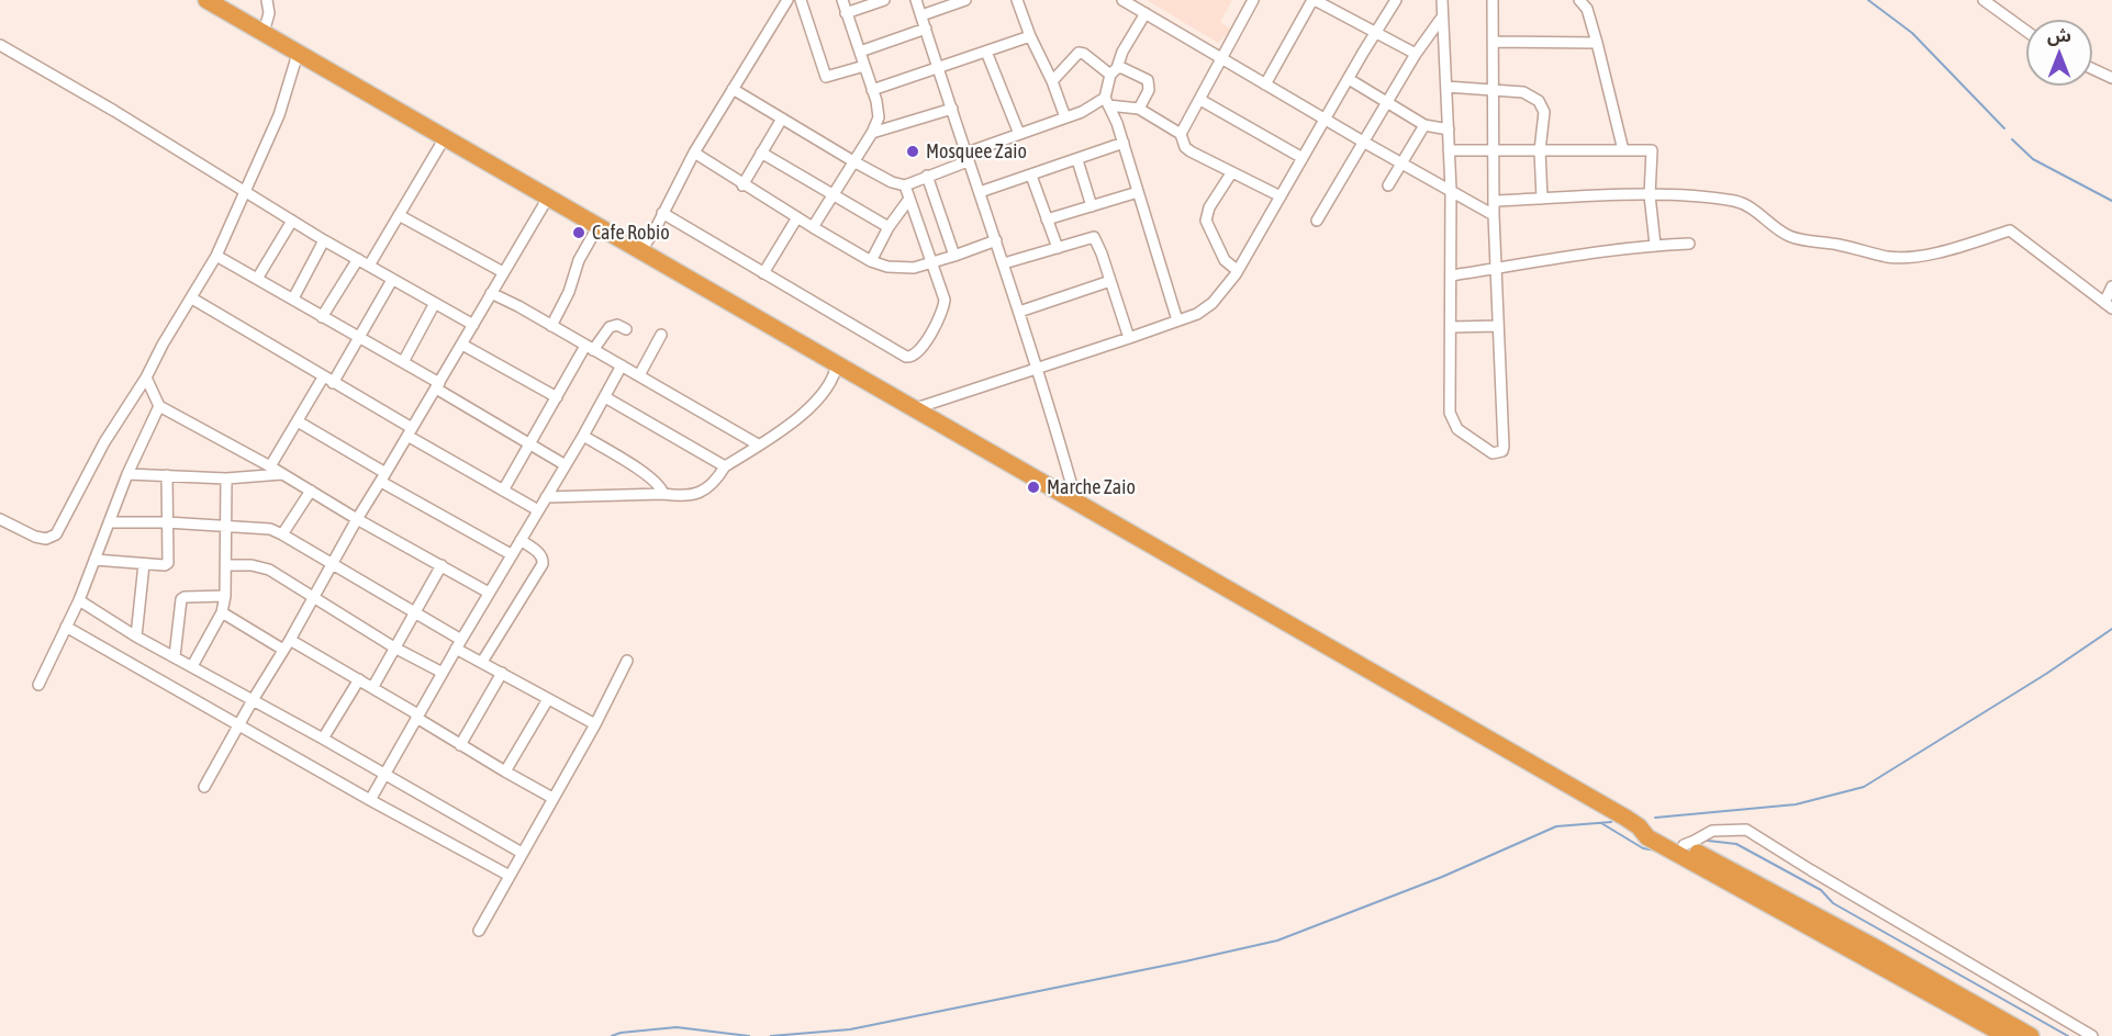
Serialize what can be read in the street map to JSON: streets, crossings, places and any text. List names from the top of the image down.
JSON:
{
  "places": ["Mosquee Zaio", "Cafe Robio", "Marche Zaio"],
  "north": "top"
}
